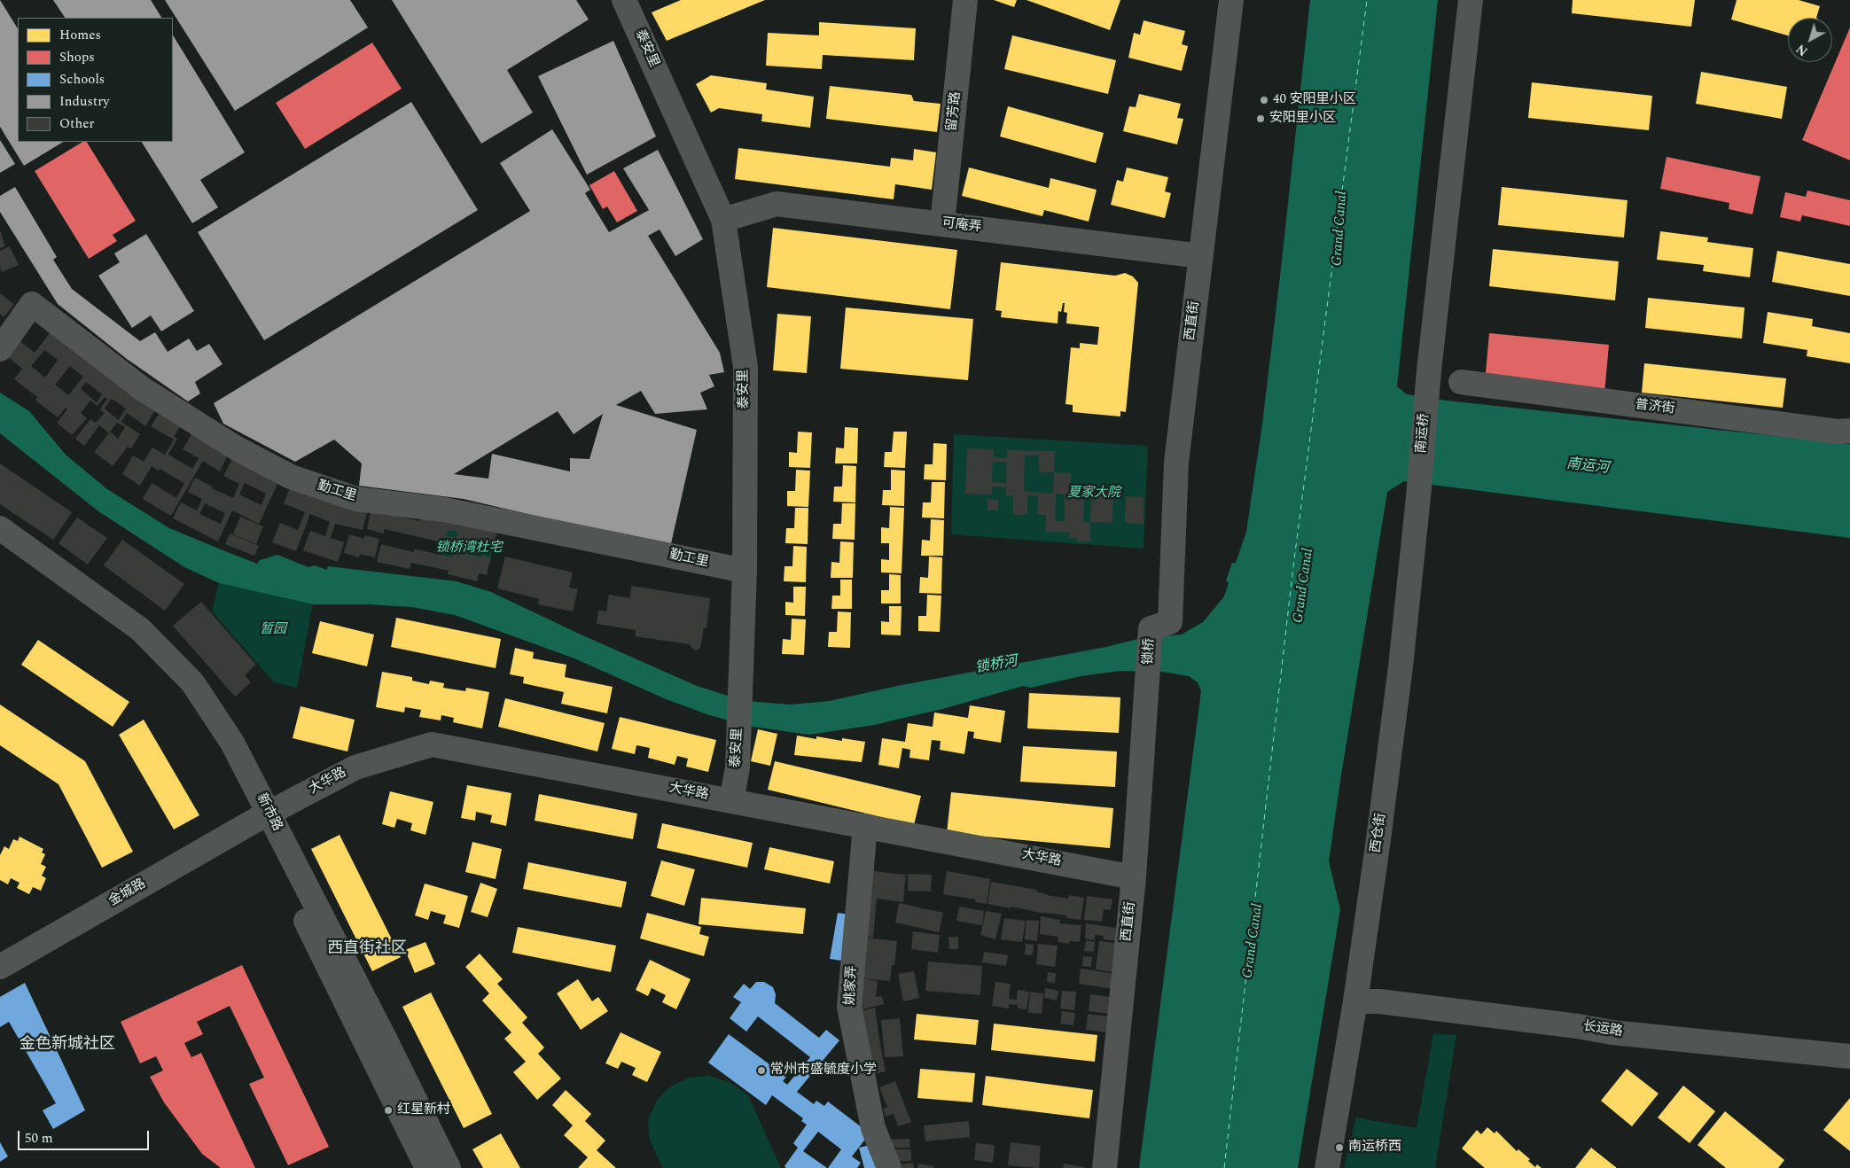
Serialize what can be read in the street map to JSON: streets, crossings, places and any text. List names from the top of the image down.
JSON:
{
  "streets": {
    "street": [
      "泰安里",
      "留芳路",
      "可庵弄",
      "西直街",
      "普济街",
      "南运桥",
      "勤工里",
      "锁桥",
      "大华路",
      "新市路",
      "西仓街",
      "金城路",
      "姚家弄",
      "长运路"
    ]
  },
  "crossings": [
    ["泰安里", "可庵弄"],
    ["泰安里", "勤工里"],
    ["泰安里", "大华路"],
    ["留芳路", "可庵弄"],
    ["可庵弄", "西直街"],
    ["西直街", "锁桥"],
    ["西直街", "大华路"],
    ["南运桥", "西仓街"],
    ["大华路", "新市路"],
    ["大华路", "金城路"],
    ["大华路", "姚家弄"],
    ["新市路", "金城路"],
    ["西仓街", "长运路"]
  ],
  "districts": ["西直街社区", "金色新城社区"],
  "water": ["Grand Canal", "南运河", "锁桥河"],
  "parks": ["夏家大院", "锁桥湾杜宅", "暂园"],
  "places": [
    "40 安阳里小区",
    "安阳里小区",
    "常州市盛毓度小学",
    "红星新村",
    "南运桥西"
  ],
  "legend": [
    "Homes",
    "Shops",
    "Schools",
    "Industry",
    "Other"
  ],
  "scale_bar": "50 m",
  "north": "bottom left"
}
